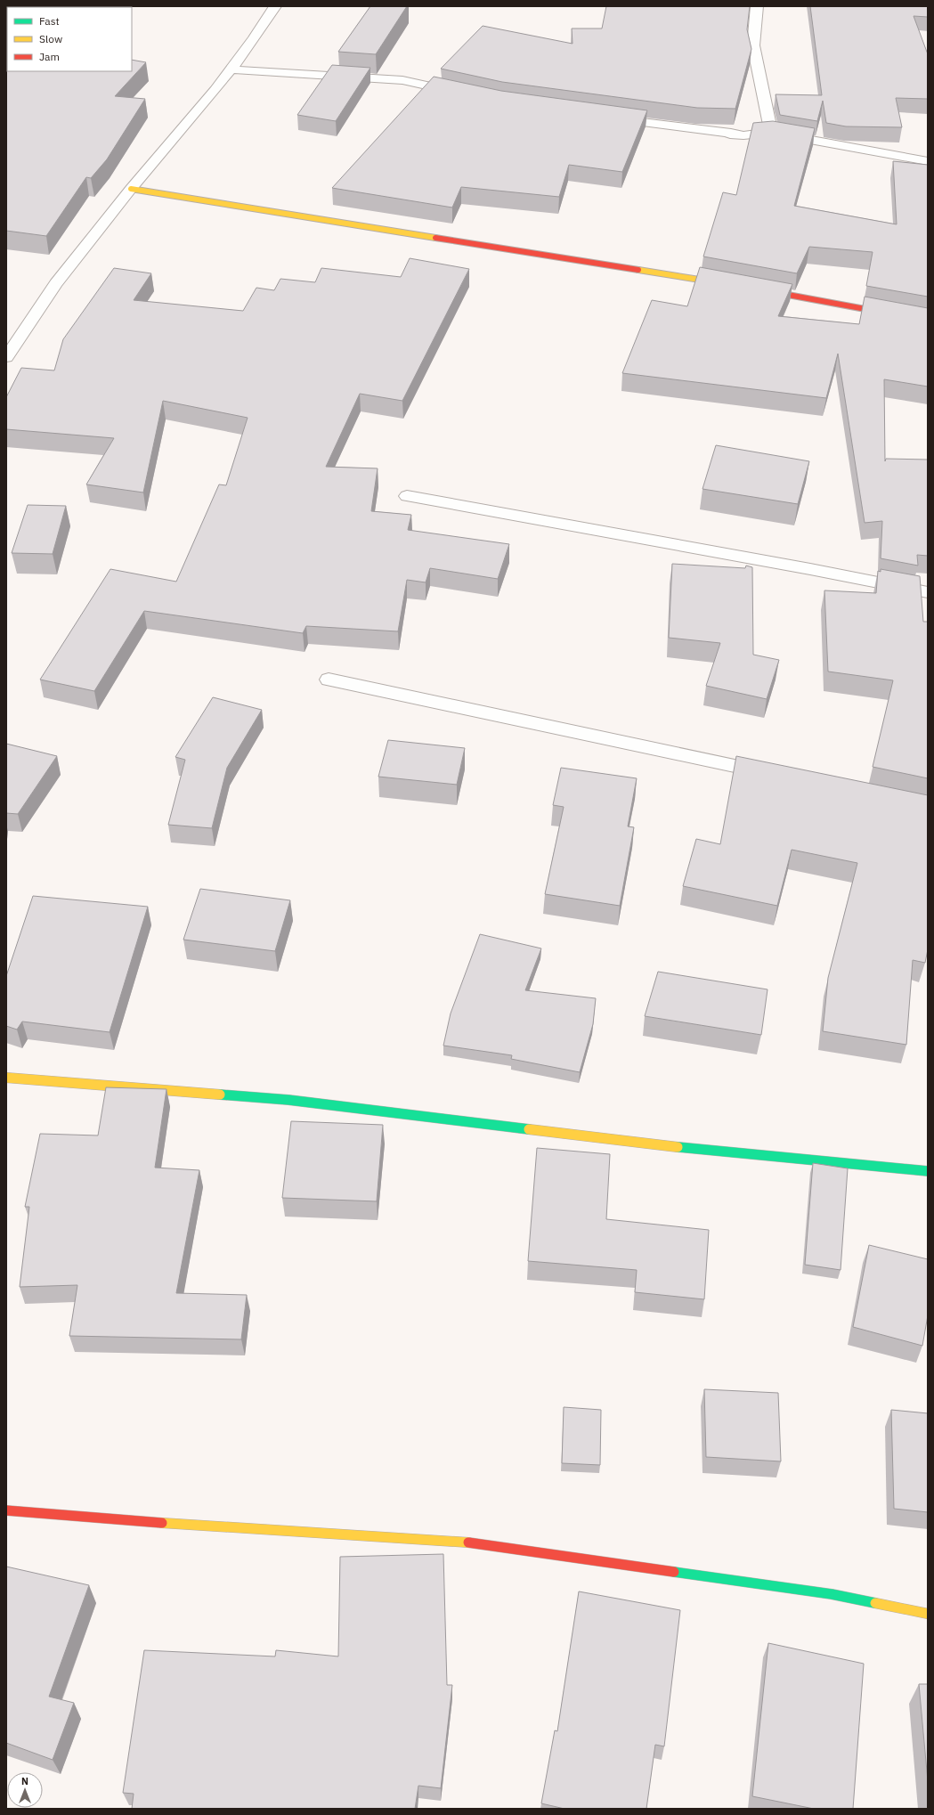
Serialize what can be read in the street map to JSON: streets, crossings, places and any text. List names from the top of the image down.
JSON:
{
  "legend": ["Fast", "Slow", "Jam"],
  "north": "top"
}
